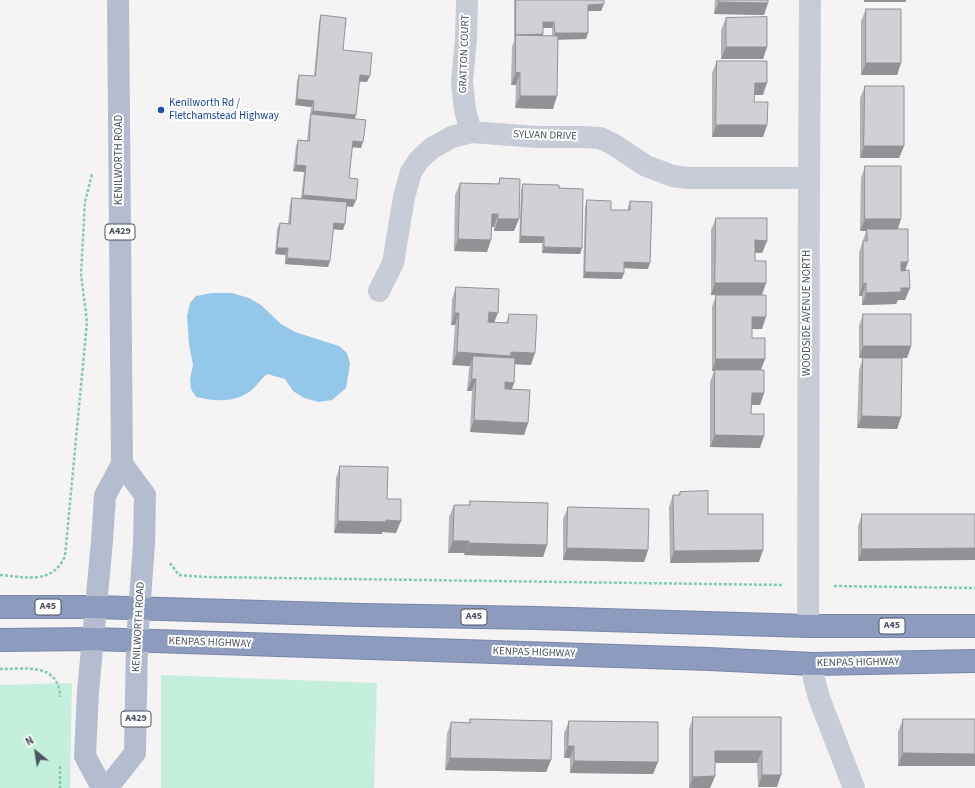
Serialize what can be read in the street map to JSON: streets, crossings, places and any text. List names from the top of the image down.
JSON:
{
  "streets": {
    "highway": ["A45", "KENPAS HIGHWAY"],
    "main road": ["KENILWORTH ROAD", "A429"],
    "street": ["GRATTON COURT", "SYLVAN DRIVE", "WOODSIDE AVENUE NORTH"]
  },
  "crossings": [
    ["GRATTON COURT", "SYLVAN DRIVE"],
    ["SYLVAN DRIVE", "WOODSIDE AVENUE NORTH"],
    ["KENILWORTH ROAD", "A45"],
    ["KENILWORTH ROAD", "KENPAS HIGHWAY"],
    ["WOODSIDE AVENUE NORTH", "A45"]
  ],
  "places": ["Kenilworth Rd / Fletchamstead Highway"],
  "north": "top left"
}
